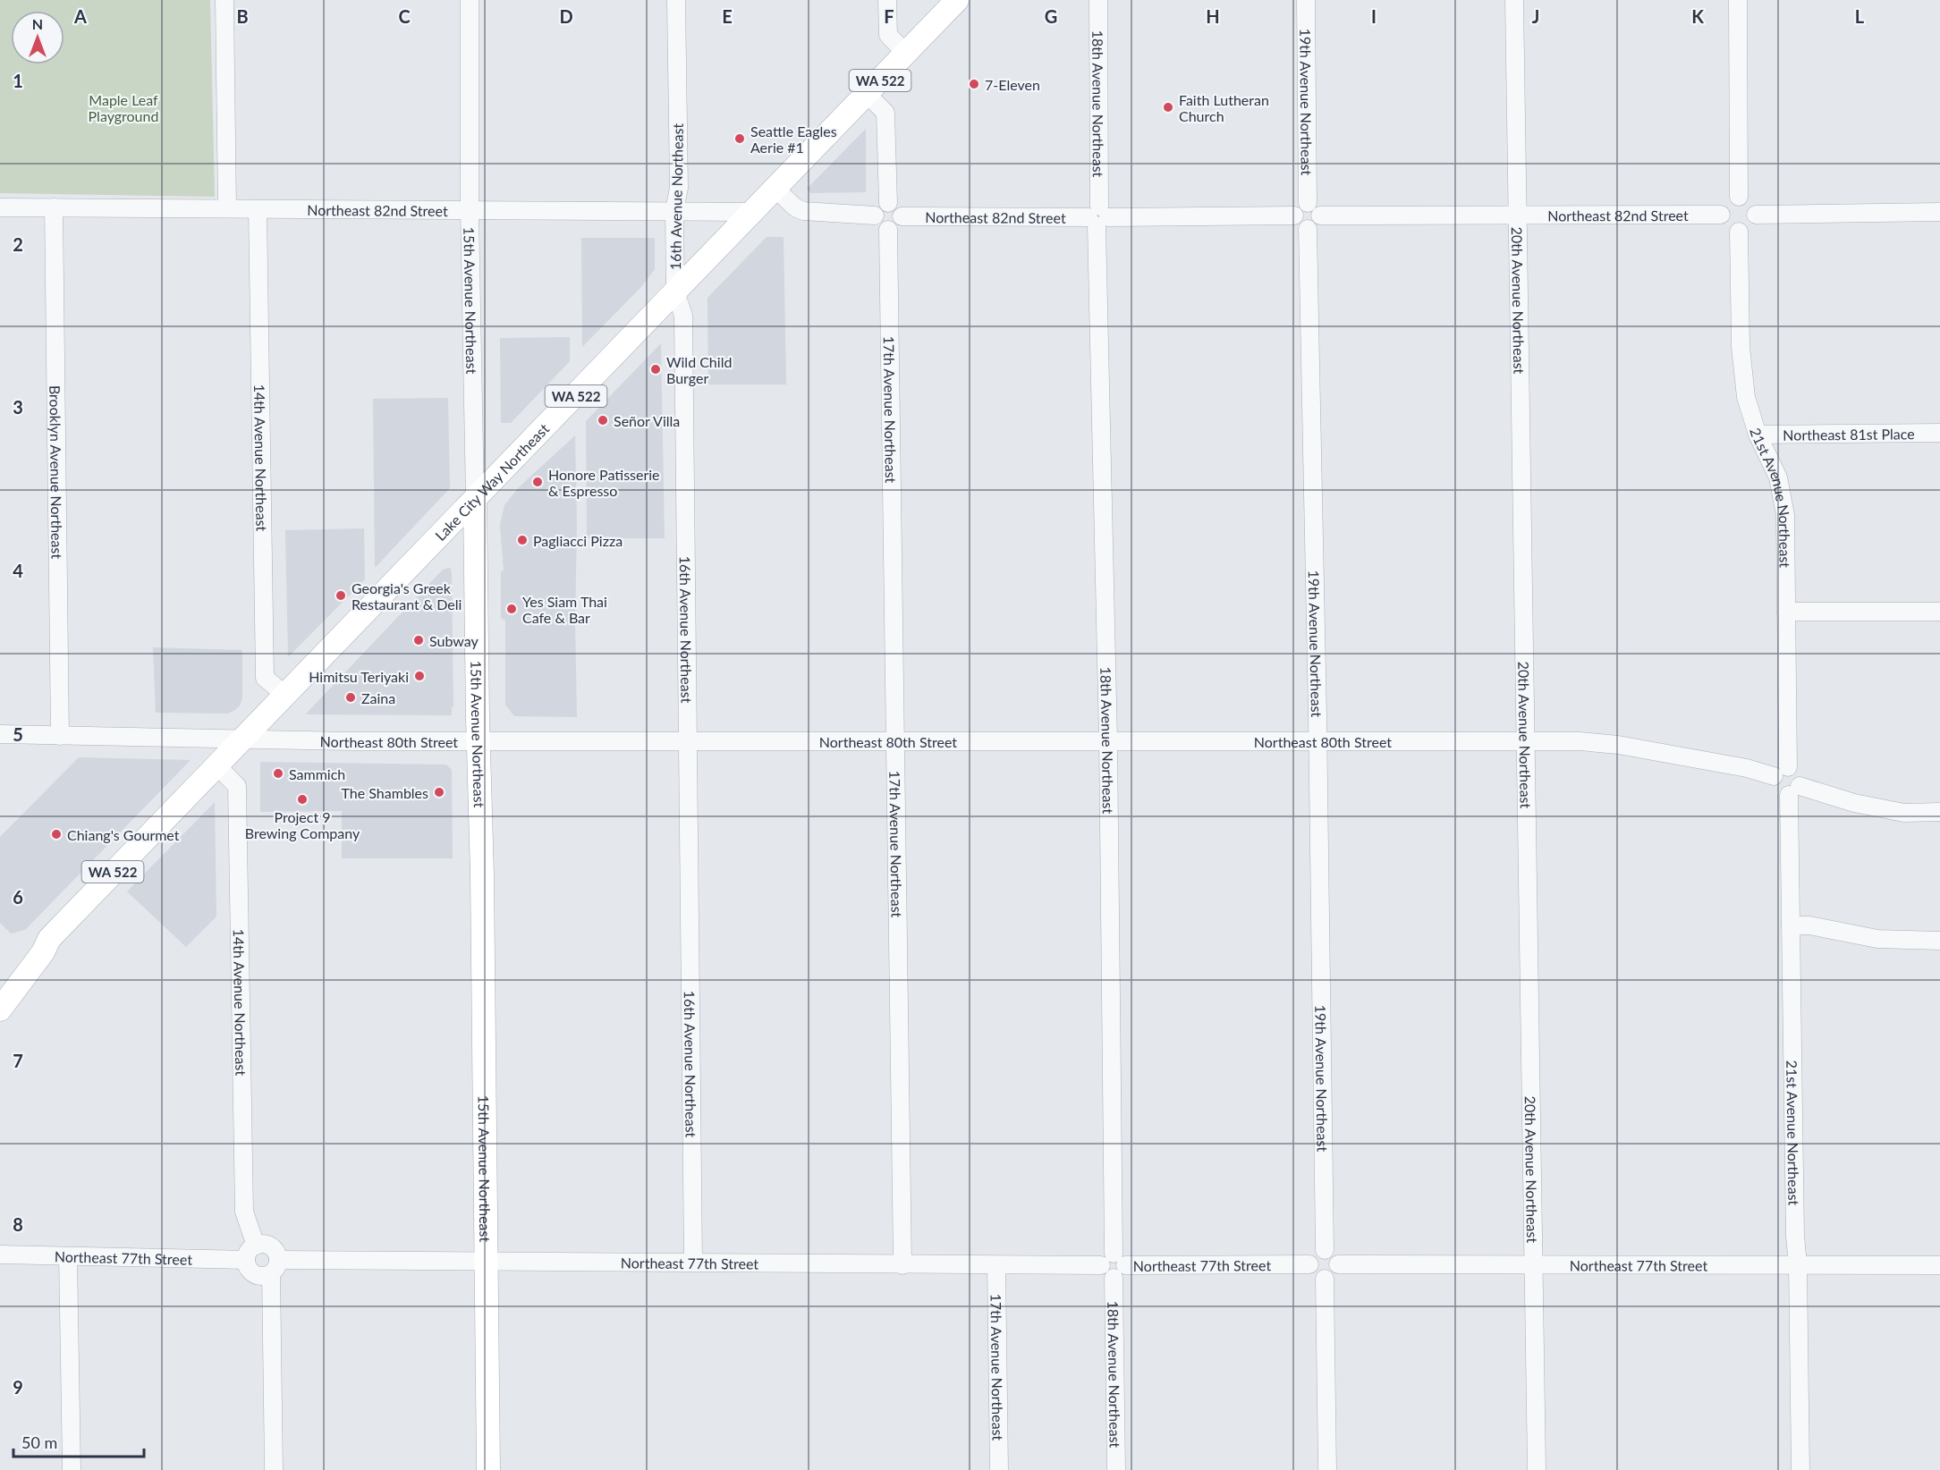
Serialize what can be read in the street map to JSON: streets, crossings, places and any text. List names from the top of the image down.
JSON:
{
  "streets": {
    "main road": ["WA 522", "15th Avenue Northeast", "Lake City Way Northeast"],
    "street": [
      "19th Avenue Northeast",
      "18th Avenue Northeast",
      "16th Avenue Northeast",
      "Northeast 82nd Street",
      "20th Avenue Northeast",
      "17th Avenue Northeast",
      "Northeast 81st Place",
      "14th Avenue Northeast",
      "Brooklyn Avenue Northeast",
      "21st Avenue Northeast",
      "Northeast 80th Street",
      "Northeast 77th Street"
    ]
  },
  "crossings": [
    ["19th Avenue Northeast", "Northeast 82nd Street"],
    ["19th Avenue Northeast", "Northeast 80th Street"],
    ["19th Avenue Northeast", "Northeast 77th Street"],
    ["18th Avenue Northeast", "Northeast 82nd Street"],
    ["18th Avenue Northeast", "Northeast 80th Street"],
    ["18th Avenue Northeast", "Northeast 77th Street"],
    ["16th Avenue Northeast", "Northeast 82nd Street"],
    ["16th Avenue Northeast", "Lake City Way Northeast"],
    ["16th Avenue Northeast", "Northeast 80th Street"],
    ["16th Avenue Northeast", "Northeast 77th Street"],
    ["Northeast 82nd Street", "15th Avenue Northeast"],
    ["Northeast 82nd Street", "20th Avenue Northeast"],
    ["Northeast 82nd Street", "17th Avenue Northeast"],
    ["Northeast 82nd Street", "14th Avenue Northeast"],
    ["Northeast 82nd Street", "Brooklyn Avenue Northeast"],
    ["Northeast 82nd Street", "Lake City Way Northeast"],
    ["Northeast 82nd Street", "21st Avenue Northeast"],
    ["15th Avenue Northeast", "Lake City Way Northeast"],
    ["15th Avenue Northeast", "Northeast 80th Street"],
    ["15th Avenue Northeast", "Northeast 77th Street"],
    ["20th Avenue Northeast", "Northeast 80th Street"],
    ["20th Avenue Northeast", "Northeast 77th Street"],
    ["17th Avenue Northeast", "Northeast 80th Street"],
    ["17th Avenue Northeast", "Northeast 77th Street"],
    ["Northeast 81st Place", "21st Avenue Northeast"],
    ["14th Avenue Northeast", "Lake City Way Northeast"],
    ["14th Avenue Northeast", "Northeast 77th Street"],
    ["Brooklyn Avenue Northeast", "Northeast 80th Street"],
    ["Lake City Way Northeast", "Northeast 80th Street"],
    ["21st Avenue Northeast", "Northeast 80th Street"],
    ["21st Avenue Northeast", "Northeast 77th Street"]
  ],
  "parks": ["Maple Leaf Playground"],
  "places": [
    "7-Eleven",
    "Faith Lutheran Church",
    "Seattle Eagles Aerie #1",
    "Wild Child Burger",
    "Señor Villa",
    "Honore Patisserie & Espresso",
    "Pagliacci Pizza",
    "Georgia's Greek Restaurant & Deli",
    "Yes Siam Thai Cafe & Bar",
    "Subway",
    "Himitsu Teriyaki",
    "Zaina",
    "Sammich",
    "The Shambles",
    "Project 9 Brewing Company",
    "Chiang's Gourmet"
  ],
  "scale_bar": "50 m",
  "north": "top",
  "grid": {
    "columns": [
      "A",
      "B",
      "C",
      "D",
      "E",
      "F",
      "G",
      "H",
      "I",
      "J",
      "K",
      "L"
    ],
    "rows": [
      "1",
      "2",
      "3",
      "4",
      "5",
      "6",
      "7",
      "8",
      "9"
    ]
  }
}
